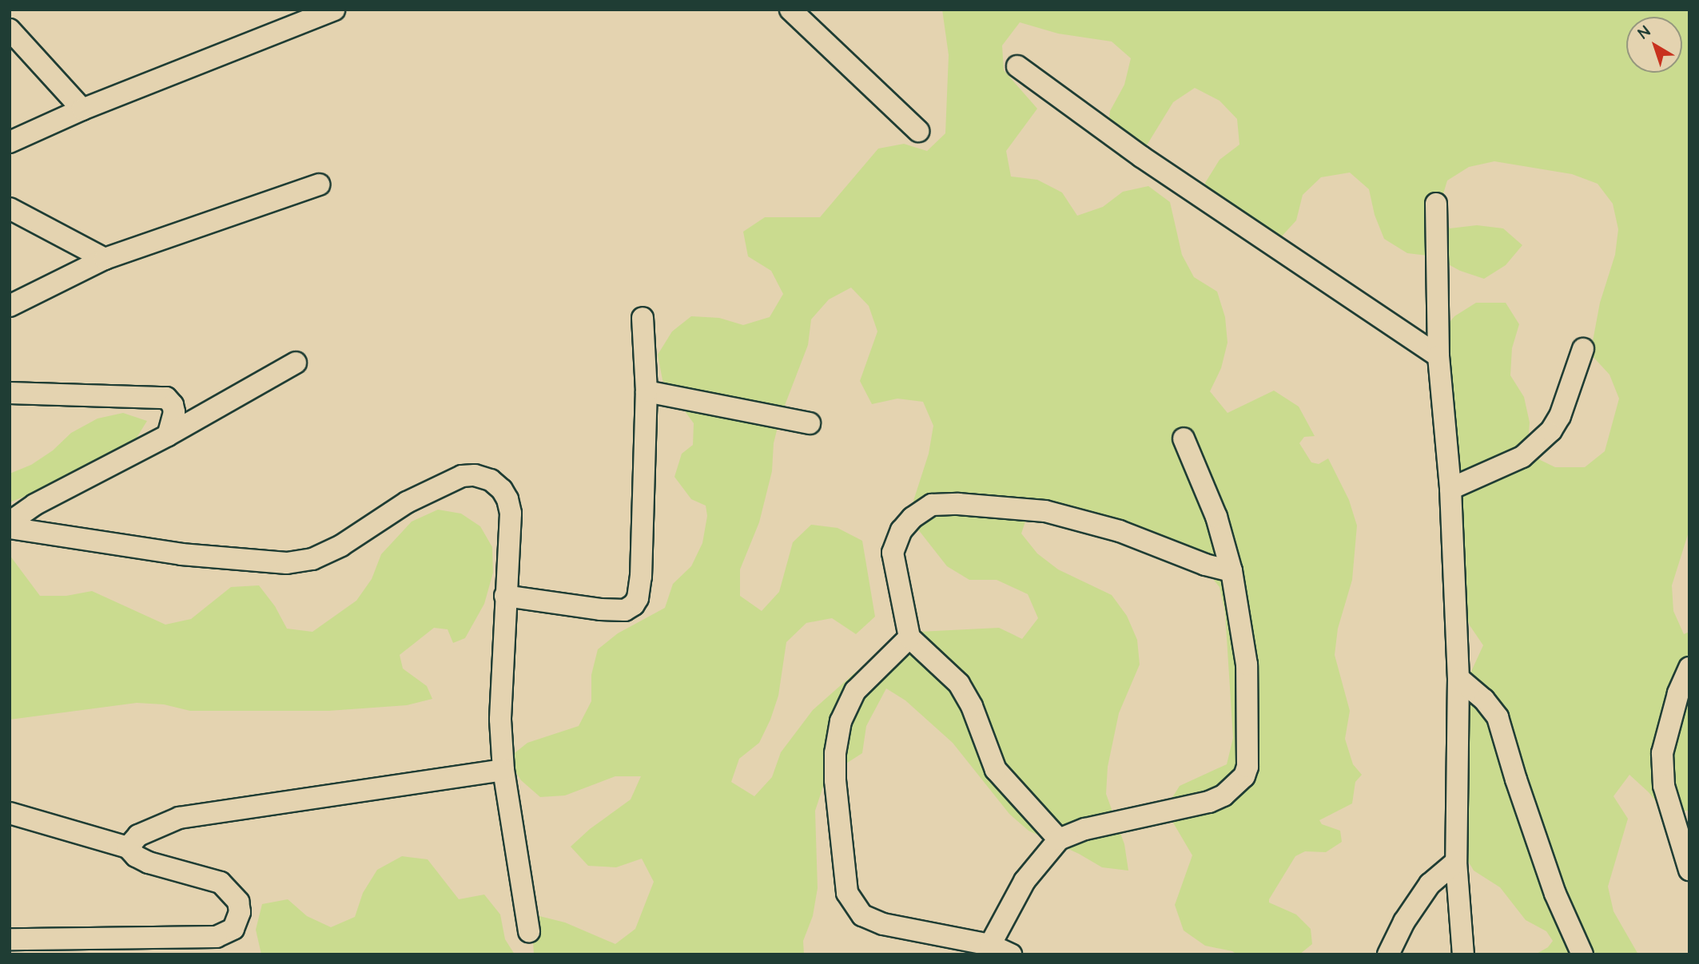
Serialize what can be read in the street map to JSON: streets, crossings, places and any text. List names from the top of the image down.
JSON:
{
  "north": "top left"
}
